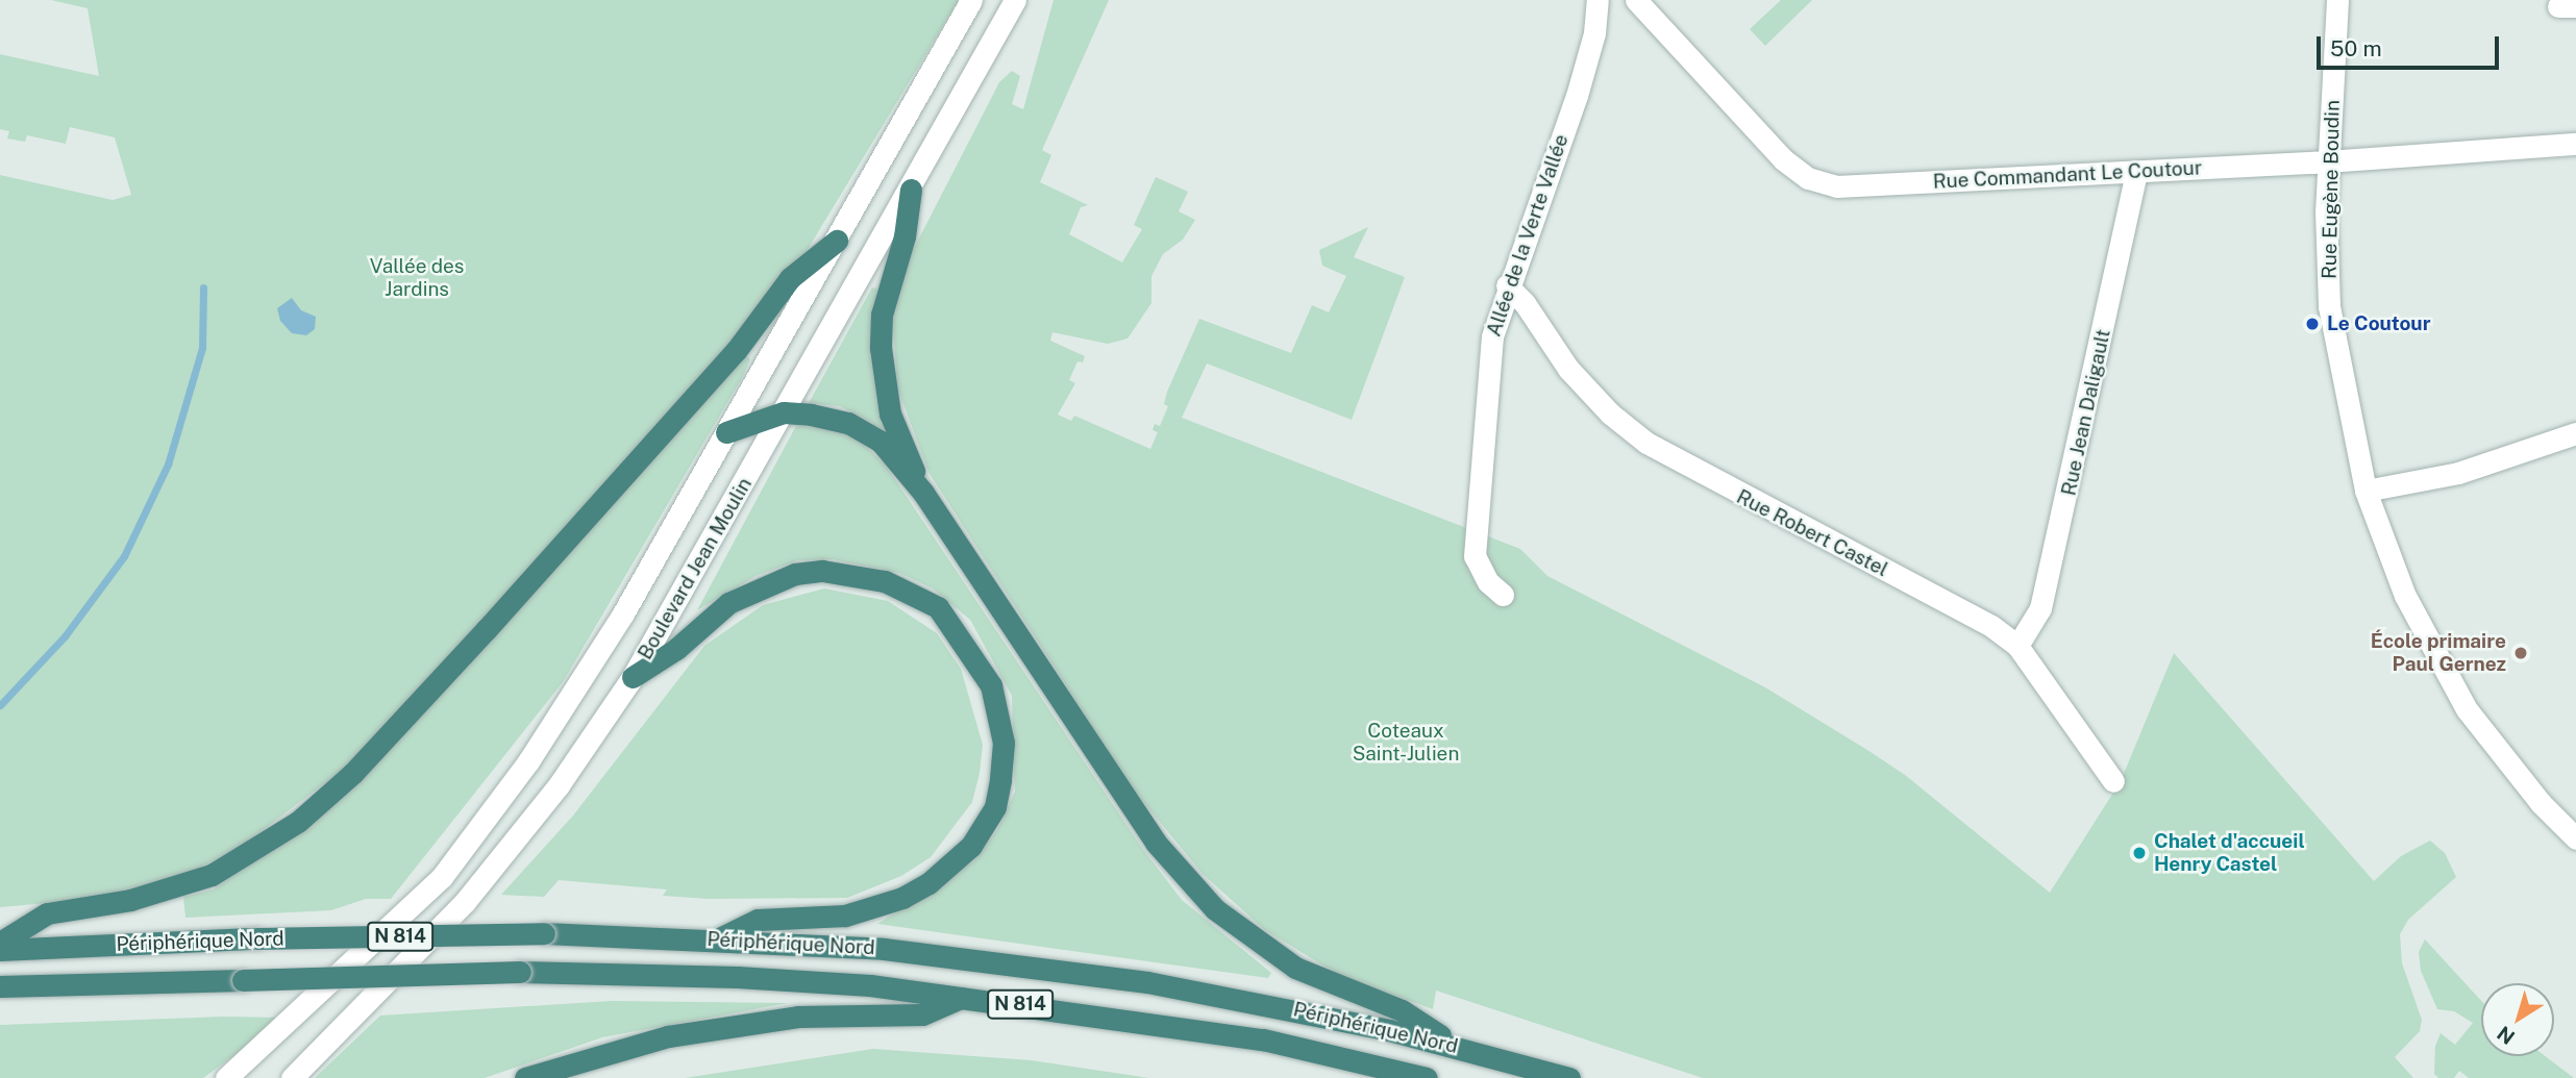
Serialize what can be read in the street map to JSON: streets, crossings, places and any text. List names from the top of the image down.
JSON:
{
  "streets": {
    "highway": ["N 814", "Périphérique Nord"],
    "street": [
      "Rue Commandant Le Coutour",
      "Rue Eugène Boudin",
      "Allée de la Verte Vallée",
      "Rue Jean Daligault",
      "Rue Robert Castel",
      "Boulevard Jean Moulin"
    ]
  },
  "crossings": [
    ["Rue Commandant Le Coutour", "Rue Eugène Boudin"],
    ["Rue Commandant Le Coutour", "Rue Jean Daligault"],
    ["Allée de la Verte Vallée", "Rue Robert Castel"],
    ["Rue Jean Daligault", "Rue Robert Castel"]
  ],
  "parks": ["Vallée des Jardins", "Coteaux Saint-Julien"],
  "places": ["Le Coutour", "École primaire Paul Gernez", "Chalet d'accueil Henry Castel"],
  "scale_bar": "50 m",
  "north": "bottom left"
}
